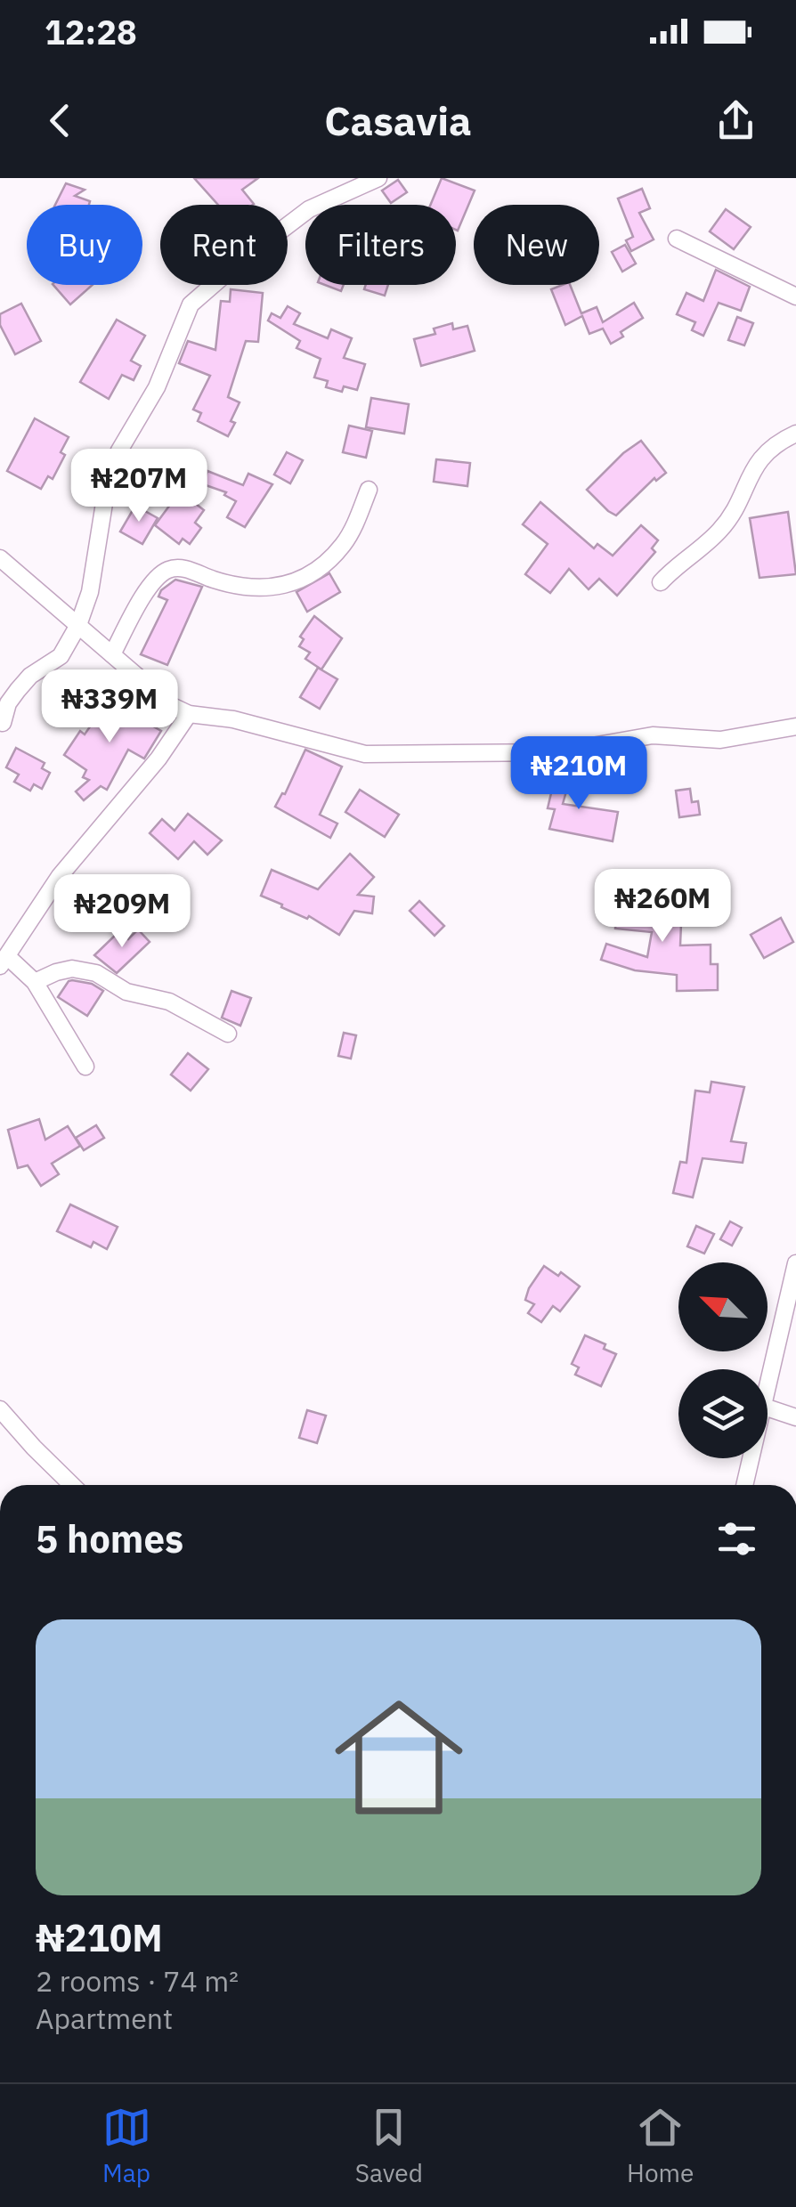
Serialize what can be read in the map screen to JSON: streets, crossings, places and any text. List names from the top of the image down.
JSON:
{
  "north": "top left",
  "page": {
    "status": "12:28",
    "header": "Casavia",
    "chip": [
      "Buy",
      "Rent",
      "Filters",
      "New"
    ],
    "price": [
      "₦207M",
      "₦339M",
      "₦210M",
      "₦260M",
      "₦209M"
    ],
    "heading": "5 homes",
    "list": [
      {
        "name": "₦210M",
        "note": "2 rooms · 74 m² · Apartment"
      }
    ],
    "tabs": ["Map", "Saved", "Home"]
  }
}
